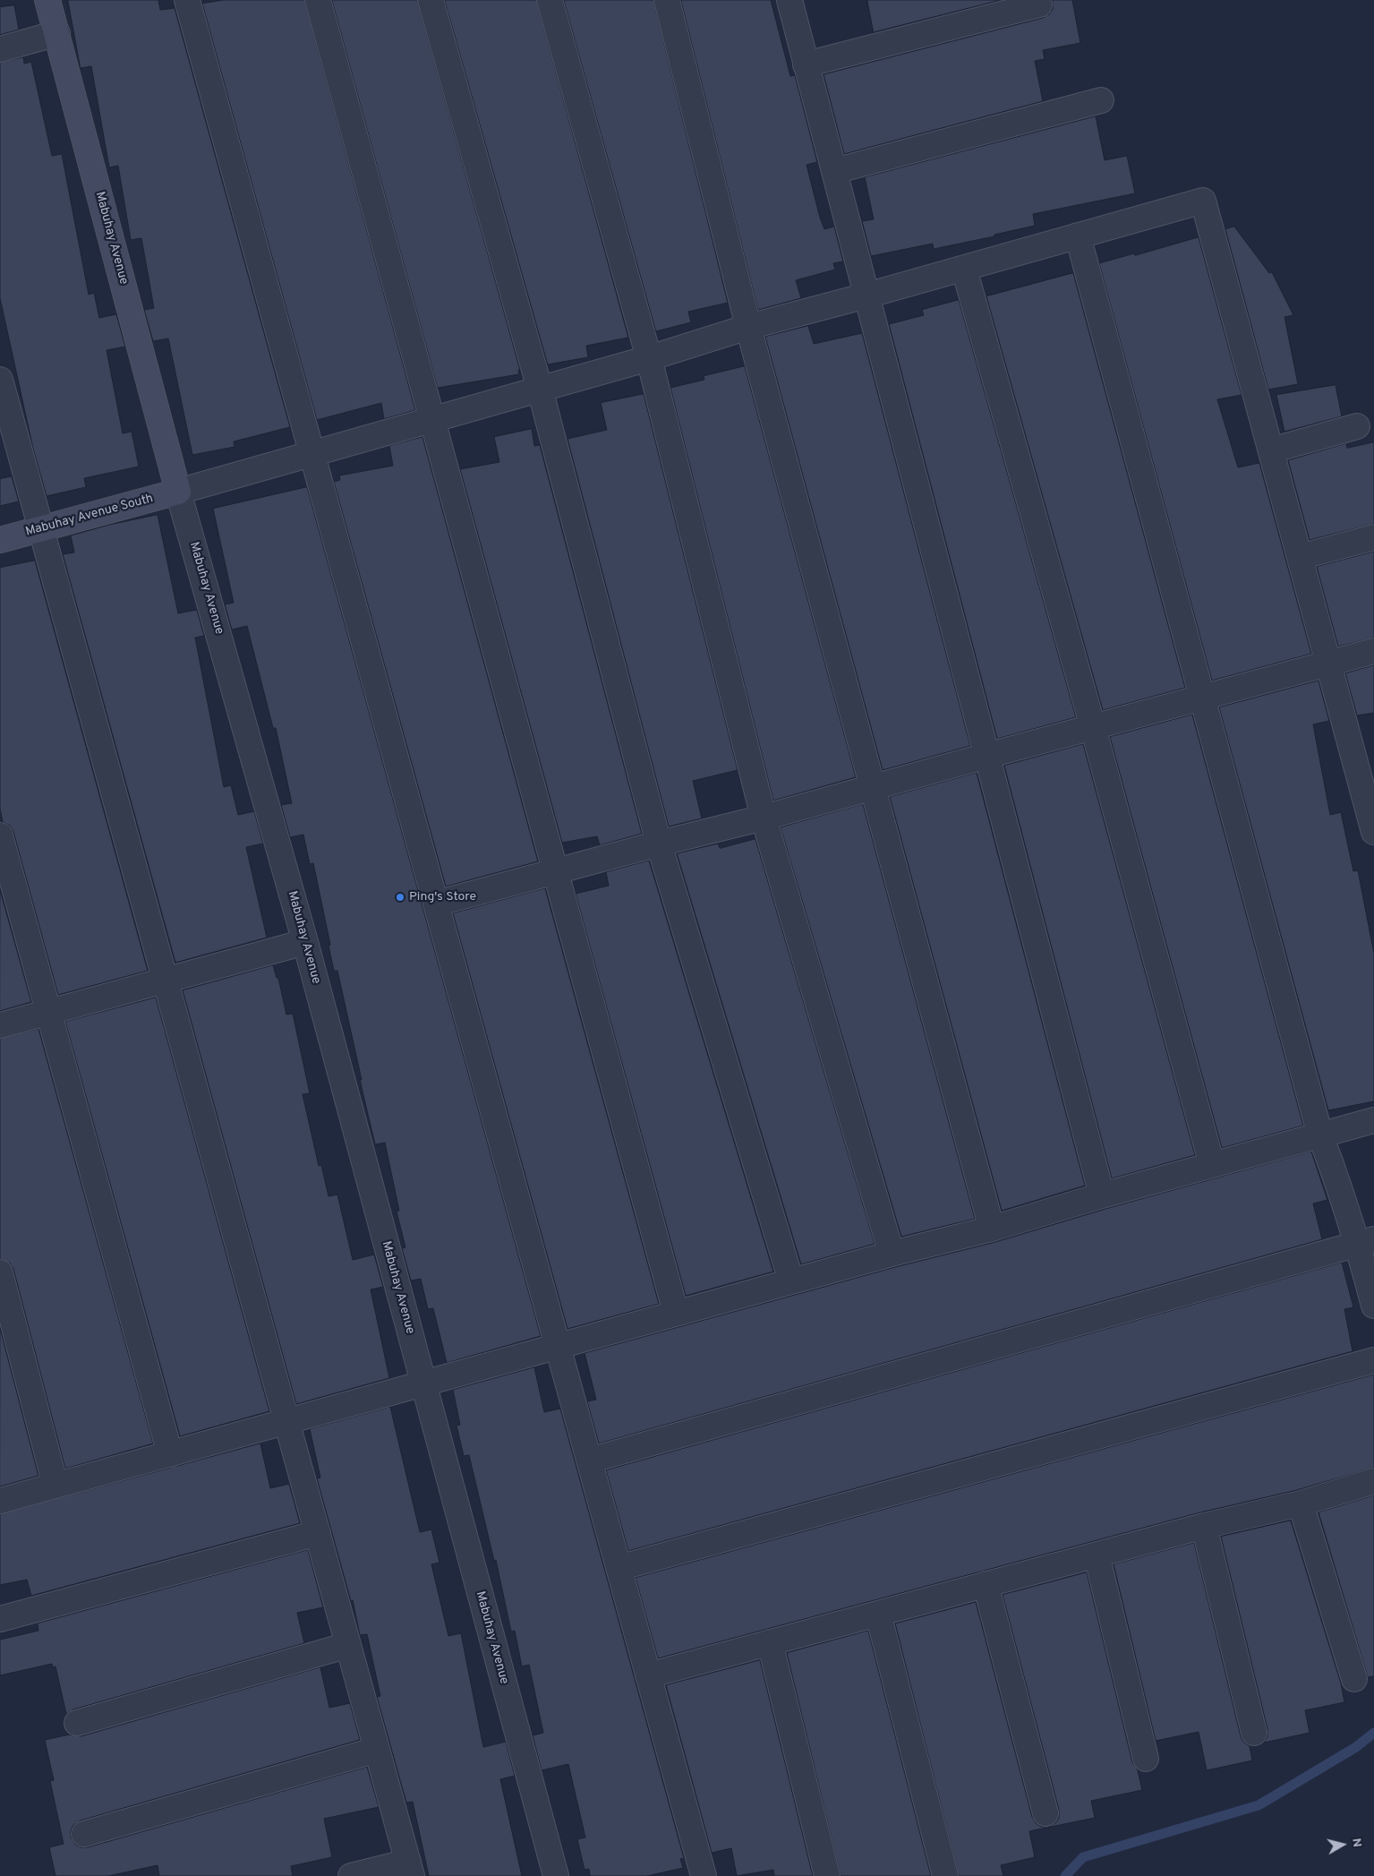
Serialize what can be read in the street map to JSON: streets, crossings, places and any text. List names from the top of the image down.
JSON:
{
  "streets": {
    "street": ["Mabuhay Avenue", "Mabuhay Avenue South"]
  },
  "crossings": [
    ["Mabuhay Avenue", "Mabuhay Avenue South"]
  ],
  "places": ["Ping's Store"],
  "north": "right"
}
